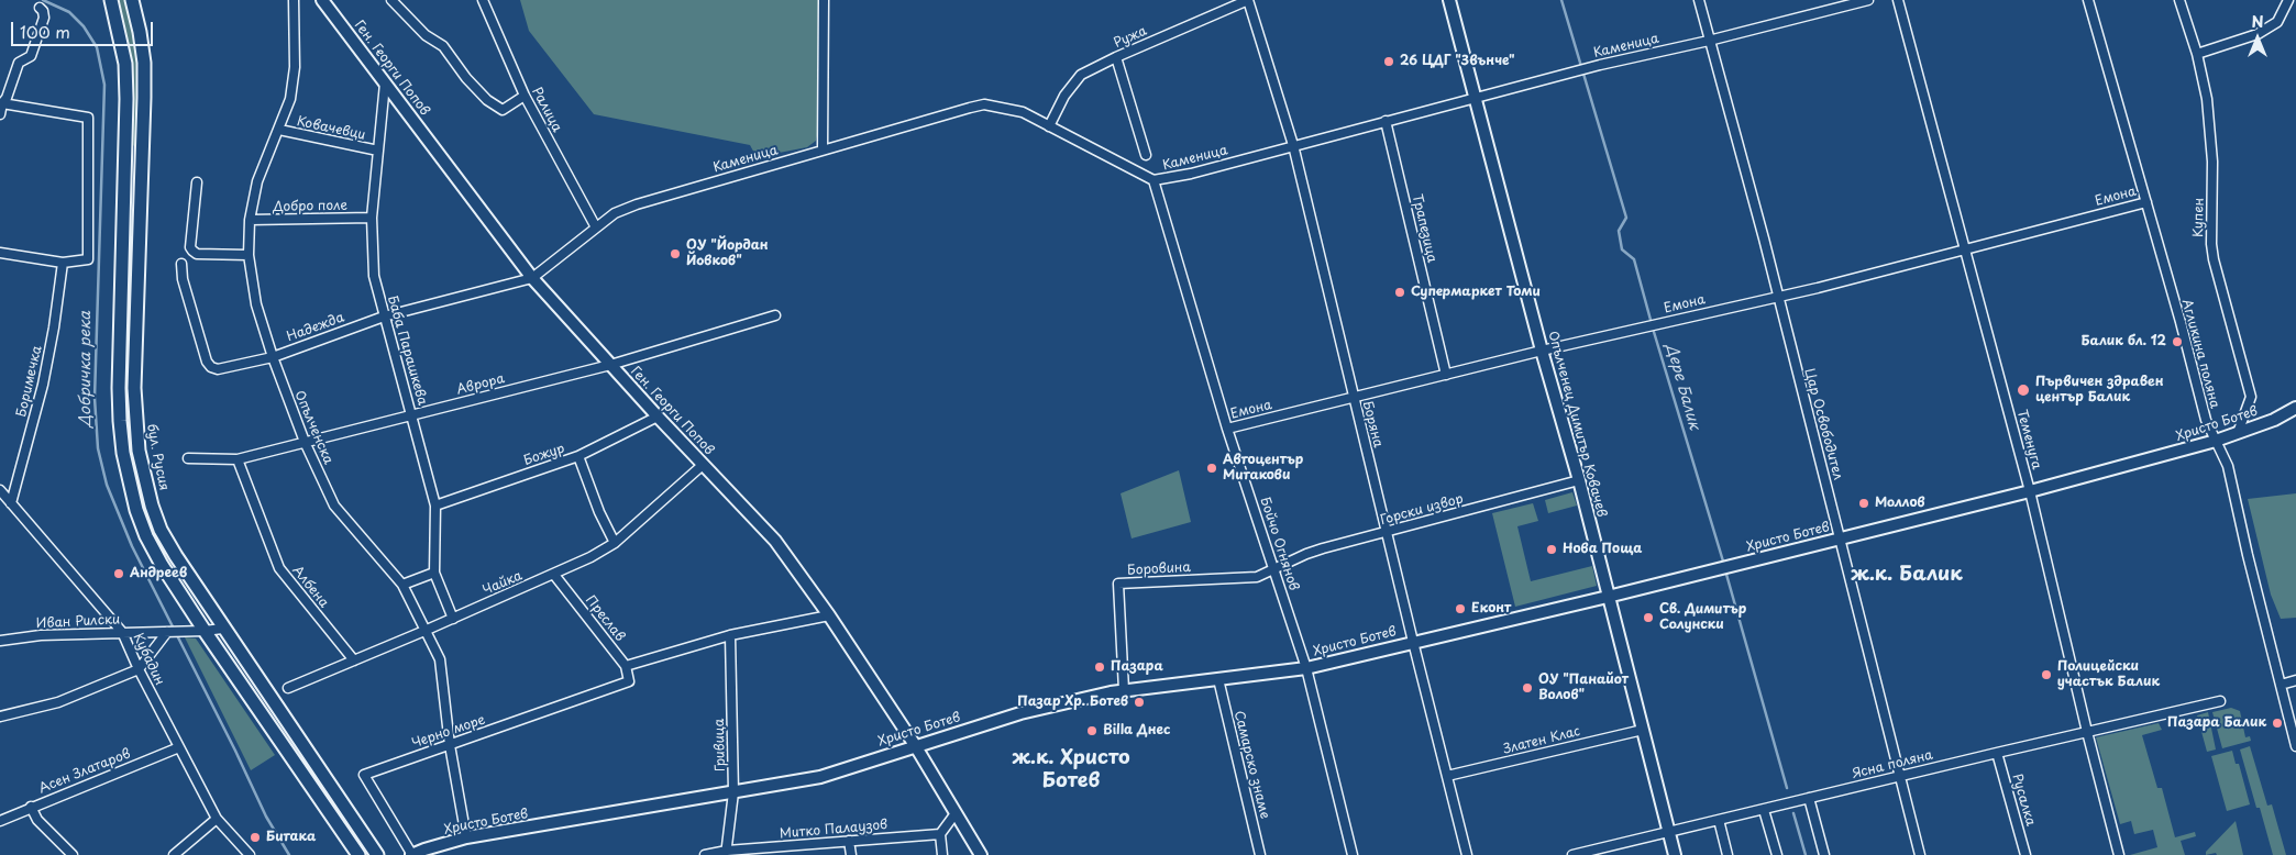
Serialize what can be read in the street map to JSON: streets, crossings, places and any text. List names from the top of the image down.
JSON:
{
  "streets": {
    "main road": ["бул. Русия"],
    "street": [
      "Ружа",
      "Каменица",
      "Ген. Георги Попов",
      "Ралица",
      "Ковачевци",
      "Емона",
      "Добро поле",
      "Купен",
      "Трапезица",
      "Надежда",
      "Баба Парашкева",
      "Агликина поляна",
      "Боримечка",
      "Аврора",
      "Боряна",
      "Опълченец Димитър Ковачев",
      "Цар Освободител",
      "Христо Ботев",
      "Опълченска",
      "Теменуга",
      "Божур",
      "Горски извор",
      "Бойчо Огнянов",
      "Боровина",
      "Чайка",
      "Албена",
      "Преслав",
      "Иван Рилски",
      "Кубадин",
      "Черно море",
      "Златен Клас",
      "Гривица",
      "Самарско знаме",
      "Ясна поляна",
      "Асен Златаров",
      "Русалка",
      "Митко Палаузов"
    ]
  },
  "crossings": [
    ["Ружа", "Каменица"],
    ["Ружа", "Боряна"],
    ["Каменица", "Ген. Георги Попов"],
    ["Каменица", "Ралица"],
    ["Каменица", "Трапезица"],
    ["Каменица", "Надежда"],
    ["Каменица", "Боряна"],
    ["Каменица", "Опълченец Димитър Ковачев"],
    ["Каменица", "Цар Освободител"],
    ["Каменица", "Бойчо Огнянов"],
    ["Ген. Георги Попов", "Надежда"],
    ["Ген. Георги Попов", "Баба Парашкева"],
    ["Ген. Георги Попов", "Аврора"],
    ["Ген. Георги Попов", "Христо Ботев"],
    ["Ген. Георги Попов", "Божур"],
    ["Ген. Георги Попов", "Чайка"],
    ["Ковачевци", "Баба Парашкева"],
    ["Ковачевци", "Опълченска"],
    ["Емона", "Трапезица"],
    ["Емона", "Агликина поляна"],
    ["Емона", "Боряна"],
    ["Емона", "Опълченец Димитър Ковачев"],
    ["Емона", "Цар Освободител"],
    ["Емона", "Теменуга"],
    ["Емона", "Бойчо Огнянов"],
    ["Добро поле", "Баба Парашкева"],
    ["Добро поле", "Опълченска"],
    ["Купен", "Христо Ботев"],
    ["Надежда", "Баба Парашкева"],
    ["Надежда", "Опълченска"],
    ["Баба Парашкева", "Аврора"],
    ["Баба Парашкева", "Божур"],
    ["Баба Парашкева", "Чайка"],
    ["Агликина поляна", "Христо Ботев"],
    ["Боримечка", "Кубадин"],
    ["Аврора", "Опълченска"],
    ["Аврора", "Албена"],
    ["Боряна", "Христо Ботев"],
    ["Боряна", "Горски извор"],
    ["Боряна", "Златен Клас"],
    ["Опълченец Димитър Ковачев", "Христо Ботев"],
    ["Опълченец Димитър Ковачев", "Горски извор"],
    ["Опълченец Димитър Ковачев", "Златен Клас"],
    ["Опълченец Димитър Ковачев", "Ясна поляна"],
    ["Цар Освободител", "Христо Ботев"],
    ["Цар Освободител", "Ясна поляна"],
    ["Христо Ботев", "Опълченска"],
    ["Христо Ботев", "Теменуга"],
    ["Христо Ботев", "Бойчо Огнянов"],
    ["Христо Ботев", "Боровина"],
    ["Христо Ботев", "Черно море"],
    ["Христо Ботев", "Гривица"],
    ["Христо Ботев", "Самарско знаме"],
    ["Опълченска", "Чайка"],
    ["Опълченска", "Черно море"],
    ["Теменуга", "Ясна поляна"],
    ["бул. Русия", "Иван Рилски"],
    ["Горски извор", "Бойчо Огнянов"],
    ["Горски извор", "Боровина"],
    ["Бойчо Огнянов", "Боровина"],
    ["Чайка", "Албена"],
    ["Чайка", "Преслав"],
    ["Преслав", "Черно море"],
    ["Иван Рилски", "Кубадин"],
    ["Кубадин", "Асен Златаров"],
    ["Гривица", "Митко Палаузов"],
    ["Ясна поляна", "Русалка"]
  ],
  "districts": ["ж.к. Балик", "ж.к. Христо Ботев"],
  "water": ["Добричка река", "Дере Балик"],
  "places": [
    "26 ЦДГ \"Звънче\"",
    "ОУ \"Йордан Йовков\"",
    "Супермаркет Томи",
    "Балик бл. 12",
    "Първичен здравен център Балик",
    "Автоцентър Митакови",
    "Моллов",
    "Нова Поща",
    "Андреев",
    "Еконт",
    "Св. Димитър Солунски",
    "Пазара",
    "Полицейски участък Балик",
    "ОУ \"Панайот Волов\"",
    "Пазар Хр. Ботев",
    "Пазара Балик",
    "Billa Днес",
    "Битака"
  ],
  "scale_bar": "100 m",
  "north": "top"
}
